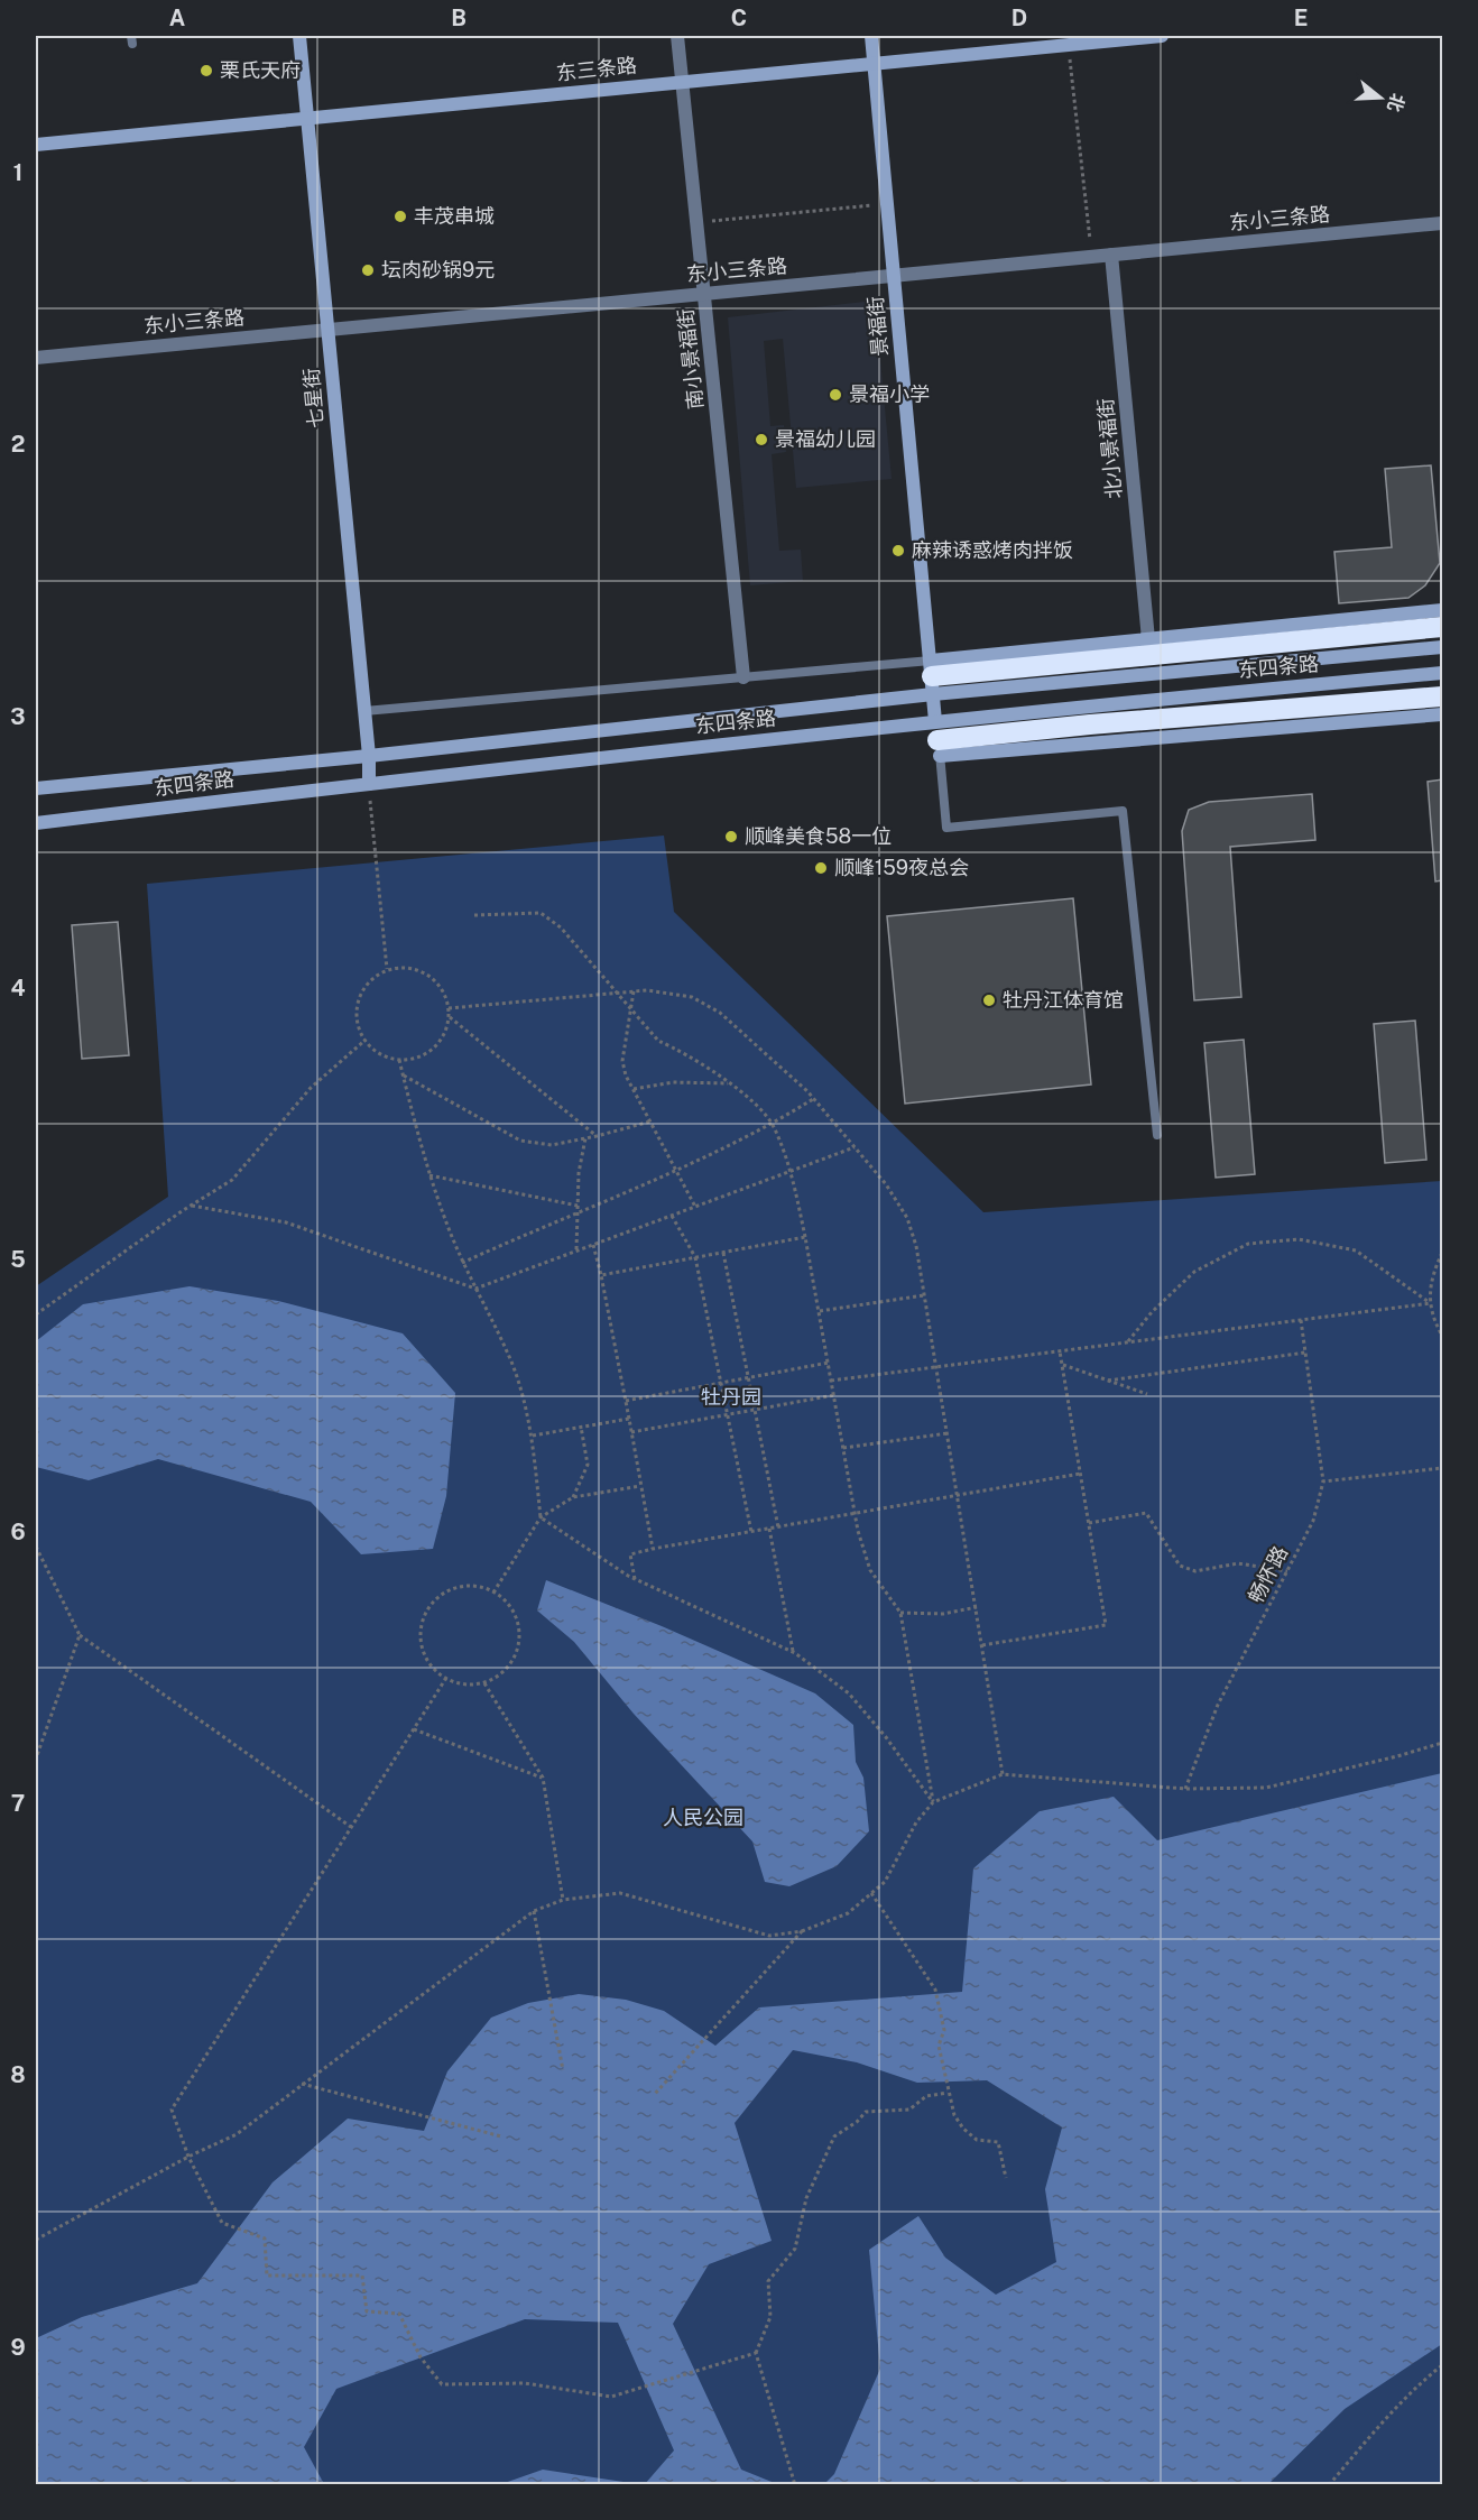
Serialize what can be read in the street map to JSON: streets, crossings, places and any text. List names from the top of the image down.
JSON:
{
  "streets": {
    "street": [
      "东三条路",
      "东小三条路",
      "景福街",
      "南小景福街",
      "七星街",
      "北小景福街",
      "东四条路"
    ],
    "path": ["畅怀路"]
  },
  "crossings": [
    ["东三条路", "景福街"],
    ["东三条路", "南小景福街"],
    ["东三条路", "七星街"],
    ["东小三条路", "景福街"],
    ["东小三条路", "南小景福街"],
    ["东小三条路", "七星街"],
    ["东小三条路", "北小景福街"],
    ["景福街", "东四条路"],
    ["七星街", "东四条路"]
  ],
  "parks": ["牡丹园", "人民公园"],
  "places": [
    "栗氏天府",
    "丰茂串城",
    "坛肉砂锅9元",
    "景福小学",
    "景福幼儿园",
    "麻辣诱惑烤肉拌饭",
    "顺峰美食58一位",
    "顺峰159夜总会",
    "牡丹江体育馆"
  ],
  "north": "right",
  "grid": {
    "columns": [
      "A",
      "B",
      "C",
      "D",
      "E"
    ],
    "rows": [
      "1",
      "2",
      "3",
      "4",
      "5",
      "6",
      "7",
      "8",
      "9"
    ]
  }
}
